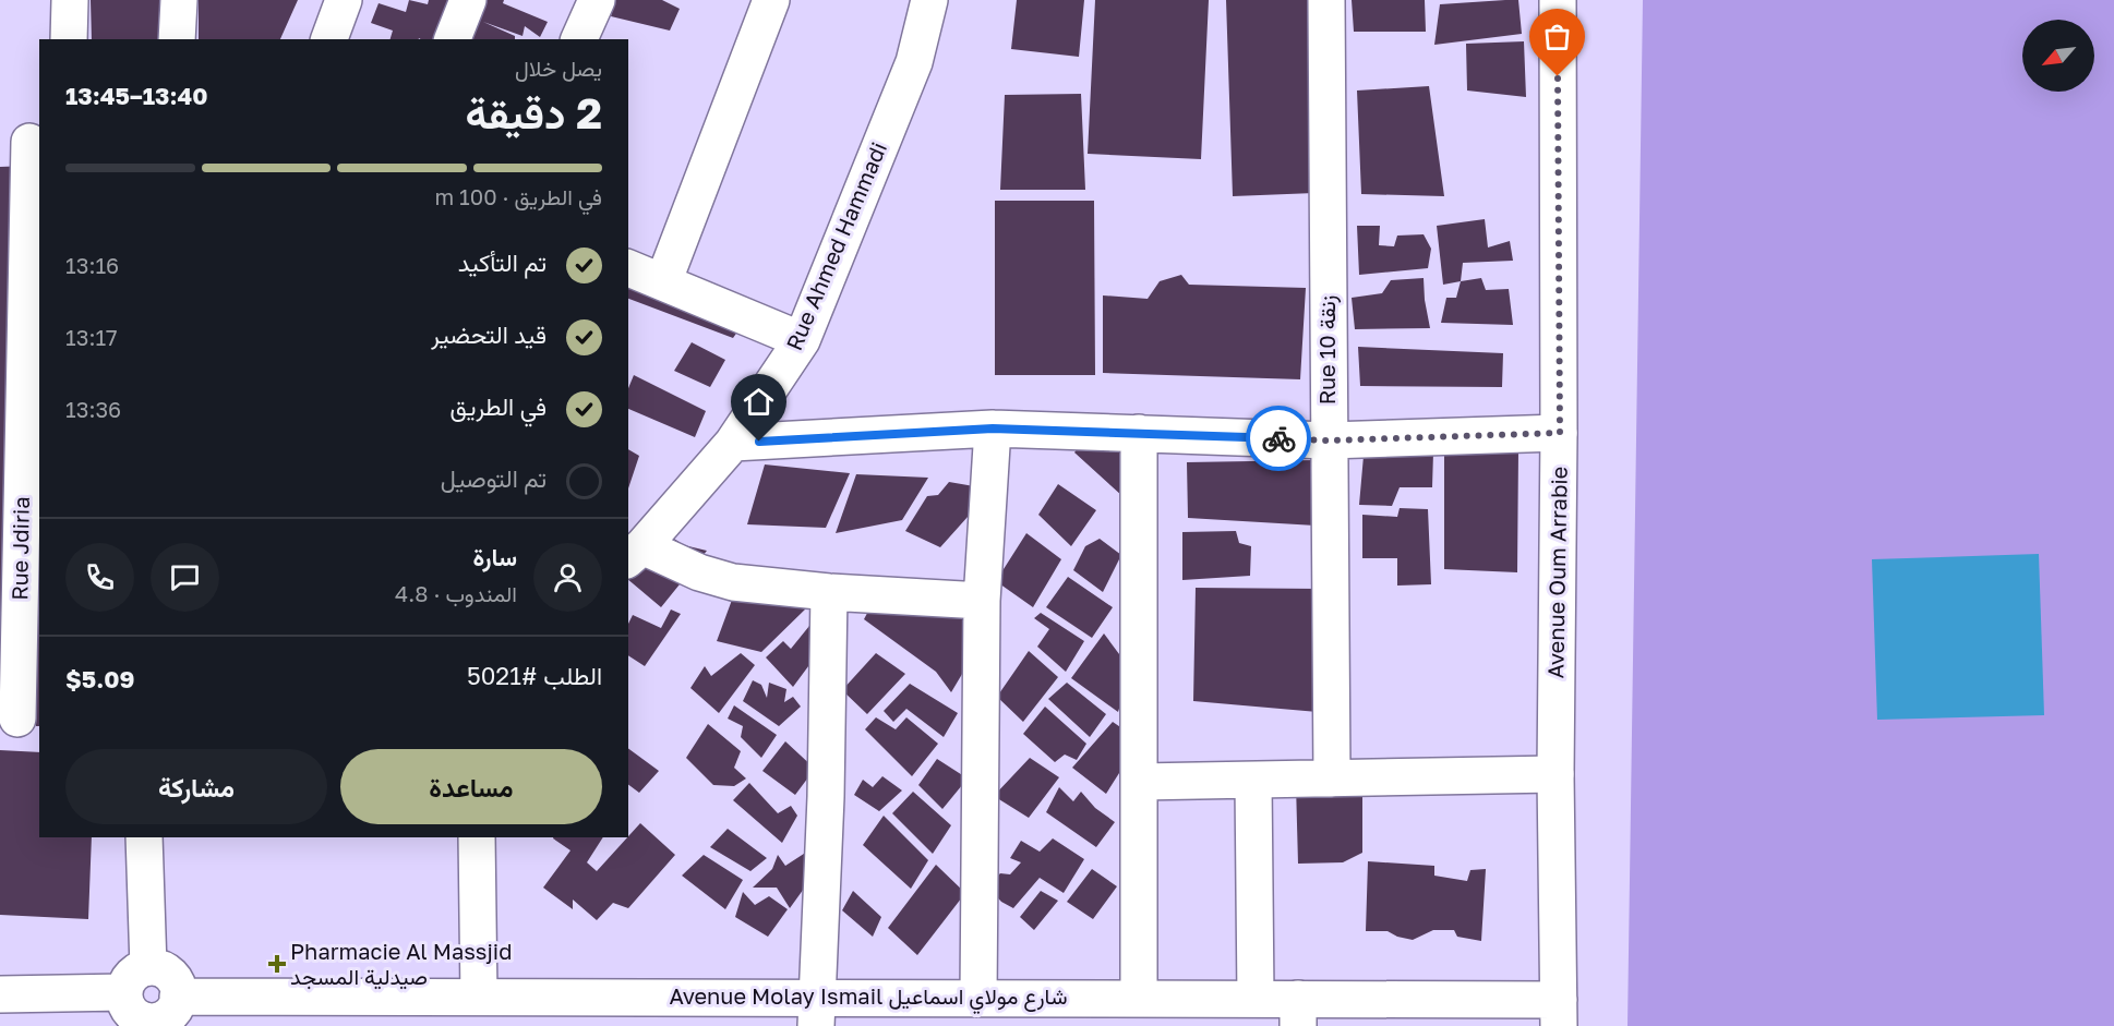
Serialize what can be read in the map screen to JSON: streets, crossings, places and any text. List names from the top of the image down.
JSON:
{
  "streets": {
    "street": [
      "Rue Ahmed Hammadi",
      "Rue 10 زنقة",
      "Rue Jdiria",
      "Avenue Oum Arrabie",
      "Avenue Molay Ismail شارع مولاي اسماعيل"
    ]
  },
  "crossings": [
    ["Avenue Oum Arrabie", "Avenue Molay Ismail شارع مولاي اسماعيل"]
  ],
  "places": {
    "health": ["Pharmacie Al Massjid صيدلية المسجد"]
  },
  "north": "bottom left",
  "page": {
    "heading": ["2 دقيقة", "يصل خلال", "13:40–13:45"],
    "panel": [
      "سارة",
      "المندوب · 4.8",
      "الطلب #5021",
      "$5.09"
    ],
    "bar": "في الطريق · 100 m",
    "list": [
      ["تم التأكيد", "13:16"],
      ["قيد التحضير", "13:17"],
      ["في الطريق", "13:36"],
      "تم التوصيل"
    ],
    "buttons": ["مساعدة", "مشاركة"]
  }
}
